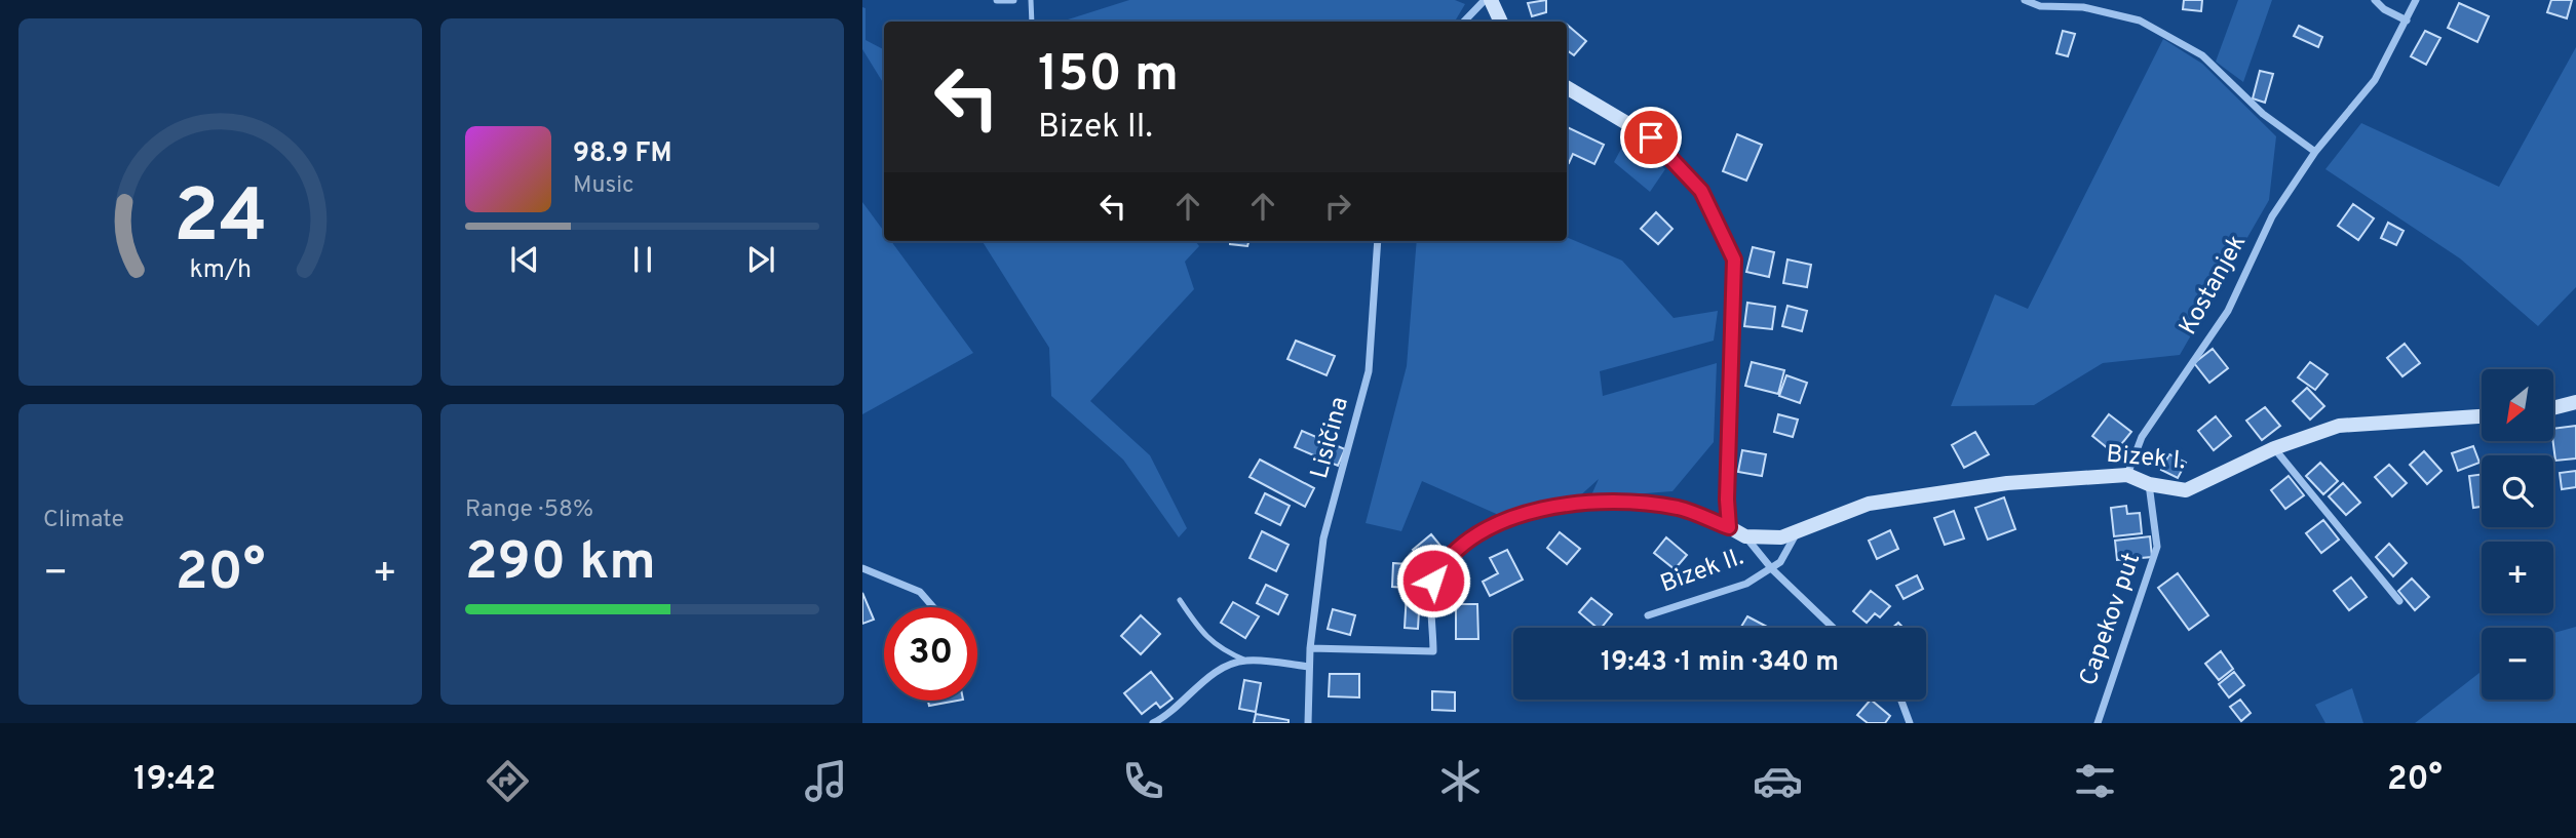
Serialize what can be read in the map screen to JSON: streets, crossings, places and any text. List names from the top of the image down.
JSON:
{
  "streets": {
    "street": [
      "Kostanjek",
      "Lisičina",
      "Bizek I.",
      "Bizek II.",
      "Capekov put"
    ]
  },
  "crossings": [
    ["Kostanjek", "Bizek I."],
    ["Bizek I.", "Bizek II."],
    ["Bizek I.", "Capekov put"]
  ],
  "north": "bottom left",
  "page": {
    "turn": ["150 m", "Bizek II."],
    "song": ["98.9 FM", "Music"],
    "map_buttons": ["+", "−"],
    "tile": [
      "Climate",
      ["Range · 58%", "290 km"]
    ],
    "heat": ["−", "20°", "+"],
    "limit": "30",
    "trip": "19:43 · 1 min · 340 m",
    "tabs": ["19:42", "20°"],
    "gauge": ["24", "km/h"]
  }
}
